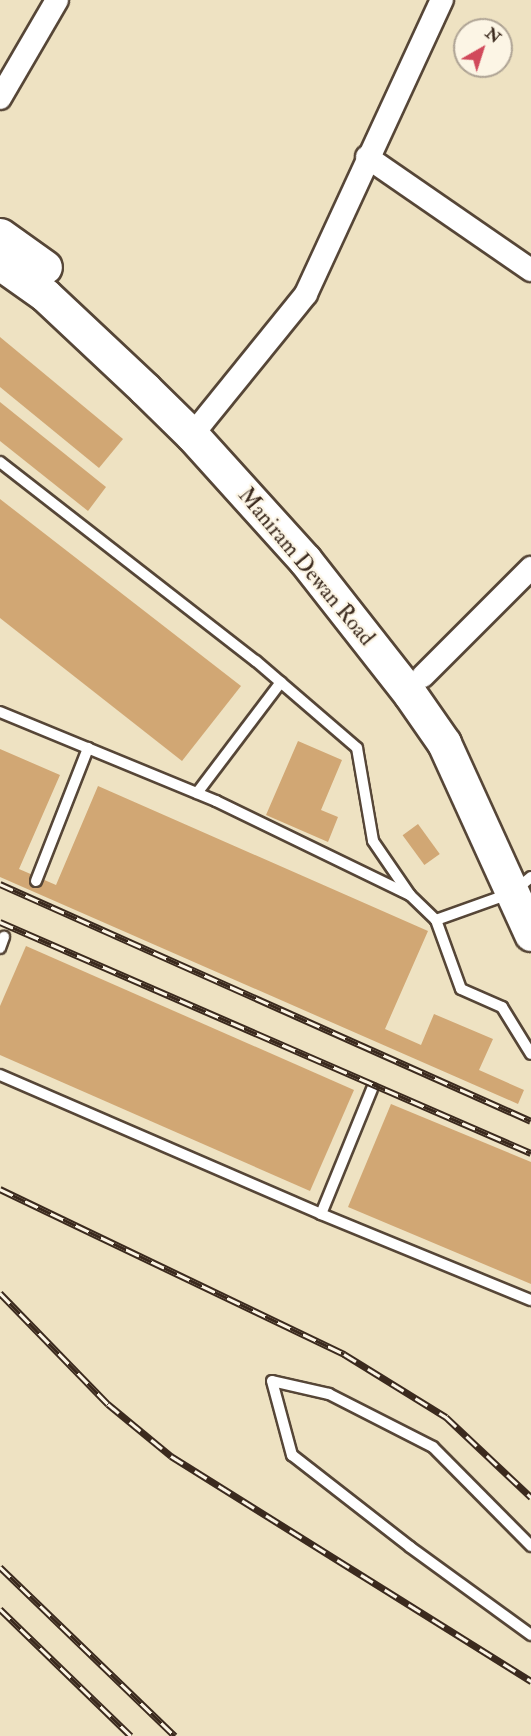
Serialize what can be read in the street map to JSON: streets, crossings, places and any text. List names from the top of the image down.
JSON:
{
  "streets": {
    "main road": ["Maniram Dewan Road"]
  },
  "north": "top right"
}
